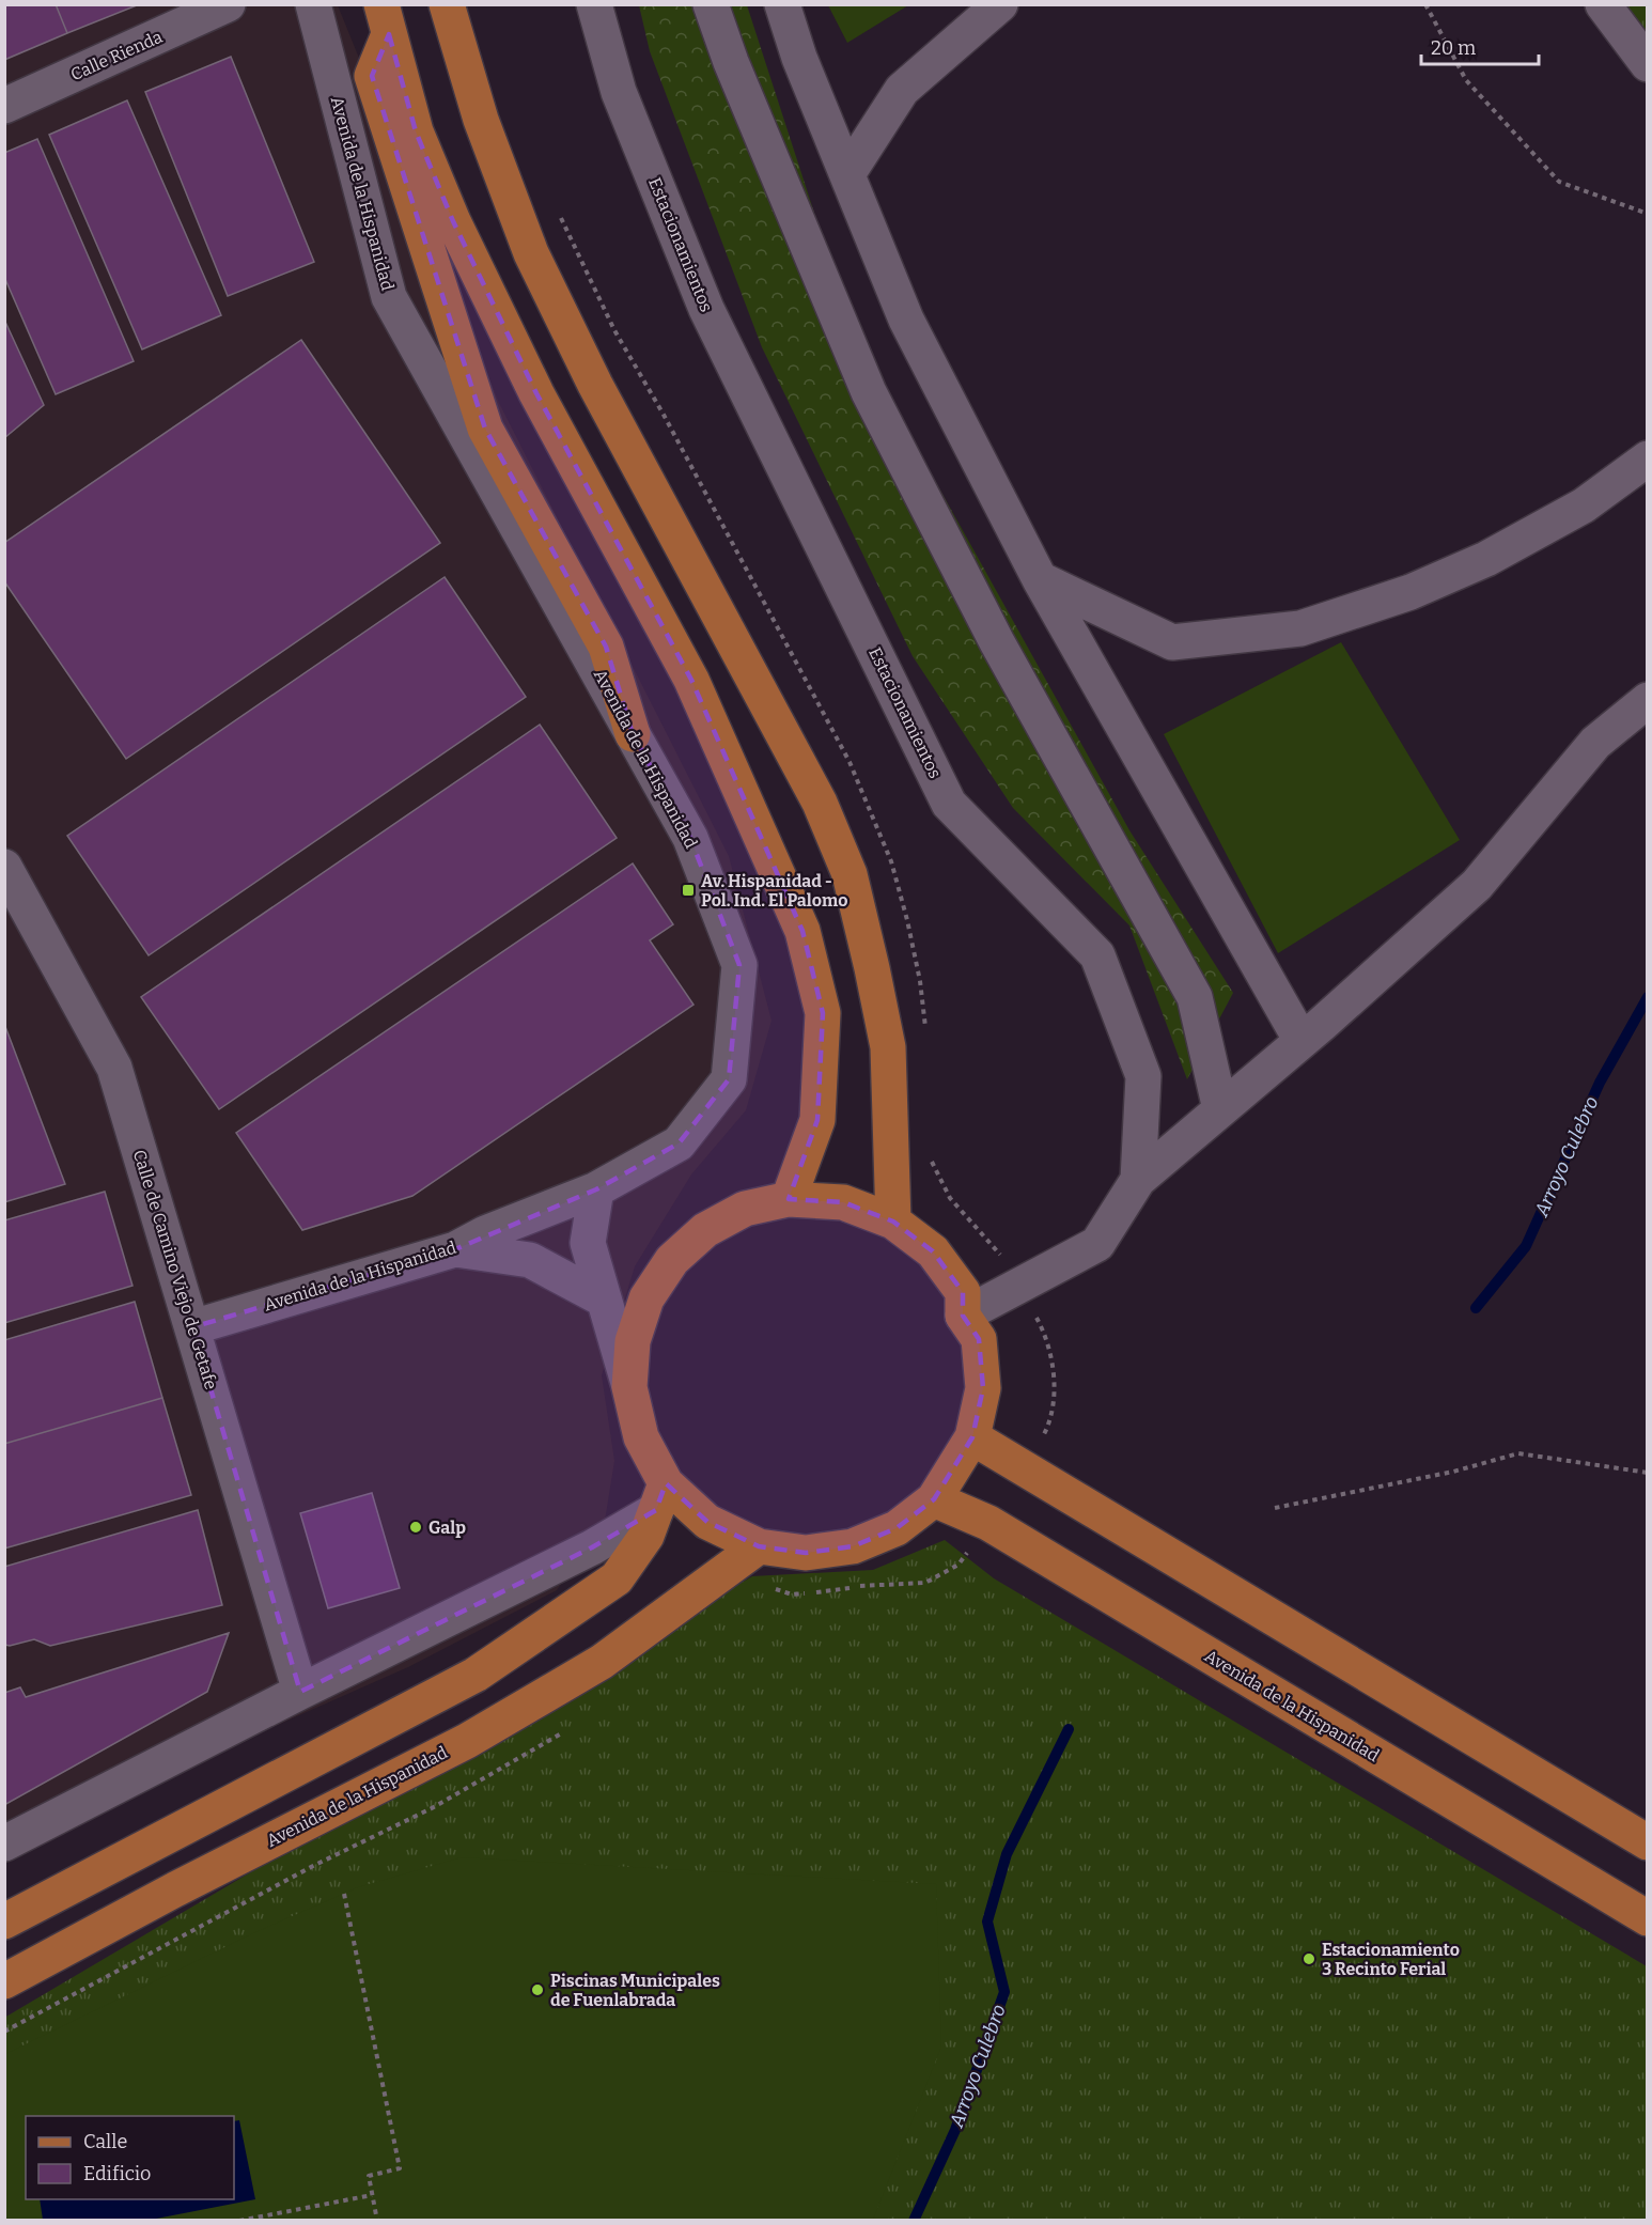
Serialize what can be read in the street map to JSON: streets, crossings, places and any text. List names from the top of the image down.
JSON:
{
  "streets": {
    "main road": ["Avenida de la Hispanidad"],
    "street": ["Calle Rienda", "Estacionamientos", "Calle de Camino Viejo de Getafe"]
  },
  "crossings": [
    ["Avenida de la Hispanidad", "Calle de Camino Viejo de Getafe"]
  ],
  "water": ["Arroyo Culebro"],
  "places": {
    "transit": ["Av. Hispanidad - Pol. Ind. El Palomo"],
    "other": ["Galp", "Estacionamiento 3 Recinto Ferial", "Piscinas Municipales de Fuenlabrada"]
  },
  "legend": ["Calle", "Edificio"],
  "scale_bar": "20 m"
}
